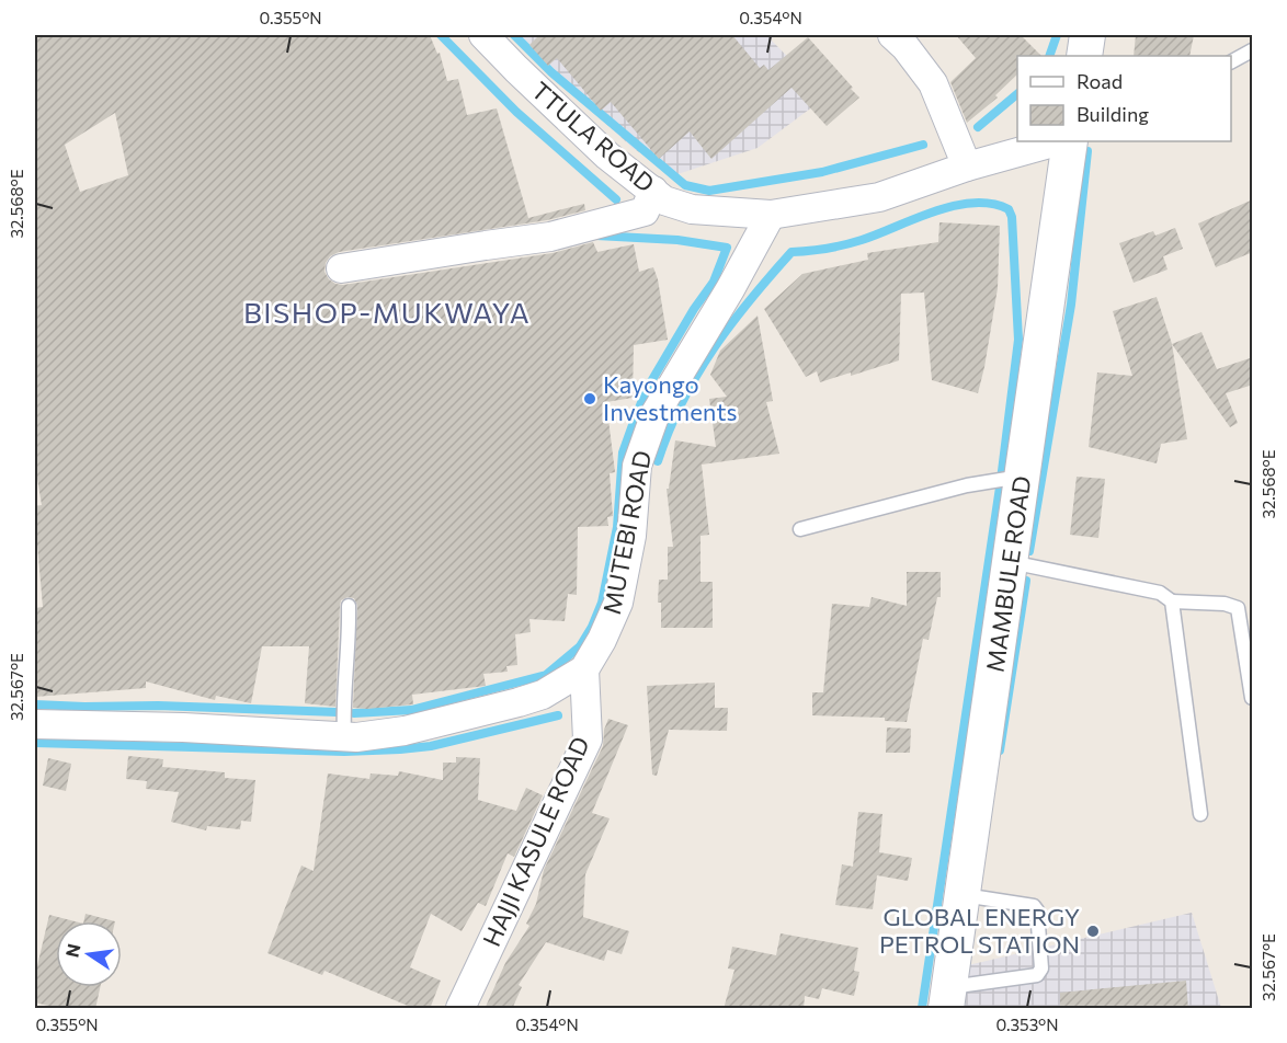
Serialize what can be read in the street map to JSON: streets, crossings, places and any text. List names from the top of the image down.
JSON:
{
  "streets": {
    "street": [
      "TTULA ROAD",
      "MUTEBI ROAD",
      "MAMBULE ROAD",
      "HAJJI KASULE ROAD"
    ]
  },
  "crossings": [
    ["TTULA ROAD", "MUTEBI ROAD"],
    ["MUTEBI ROAD", "HAJJI KASULE ROAD"]
  ],
  "districts": ["BISHOP-MUKWAYA"],
  "places": ["Kayongo Investments", "GLOBAL ENERGY PETROL STATION"],
  "legend": ["Road", "Building"],
  "north": "left",
  "coordinates": [
    "0.355°N",
    "0.354°N",
    "32.568°E",
    "32.567°E",
    "0.353°N"
  ]
}
